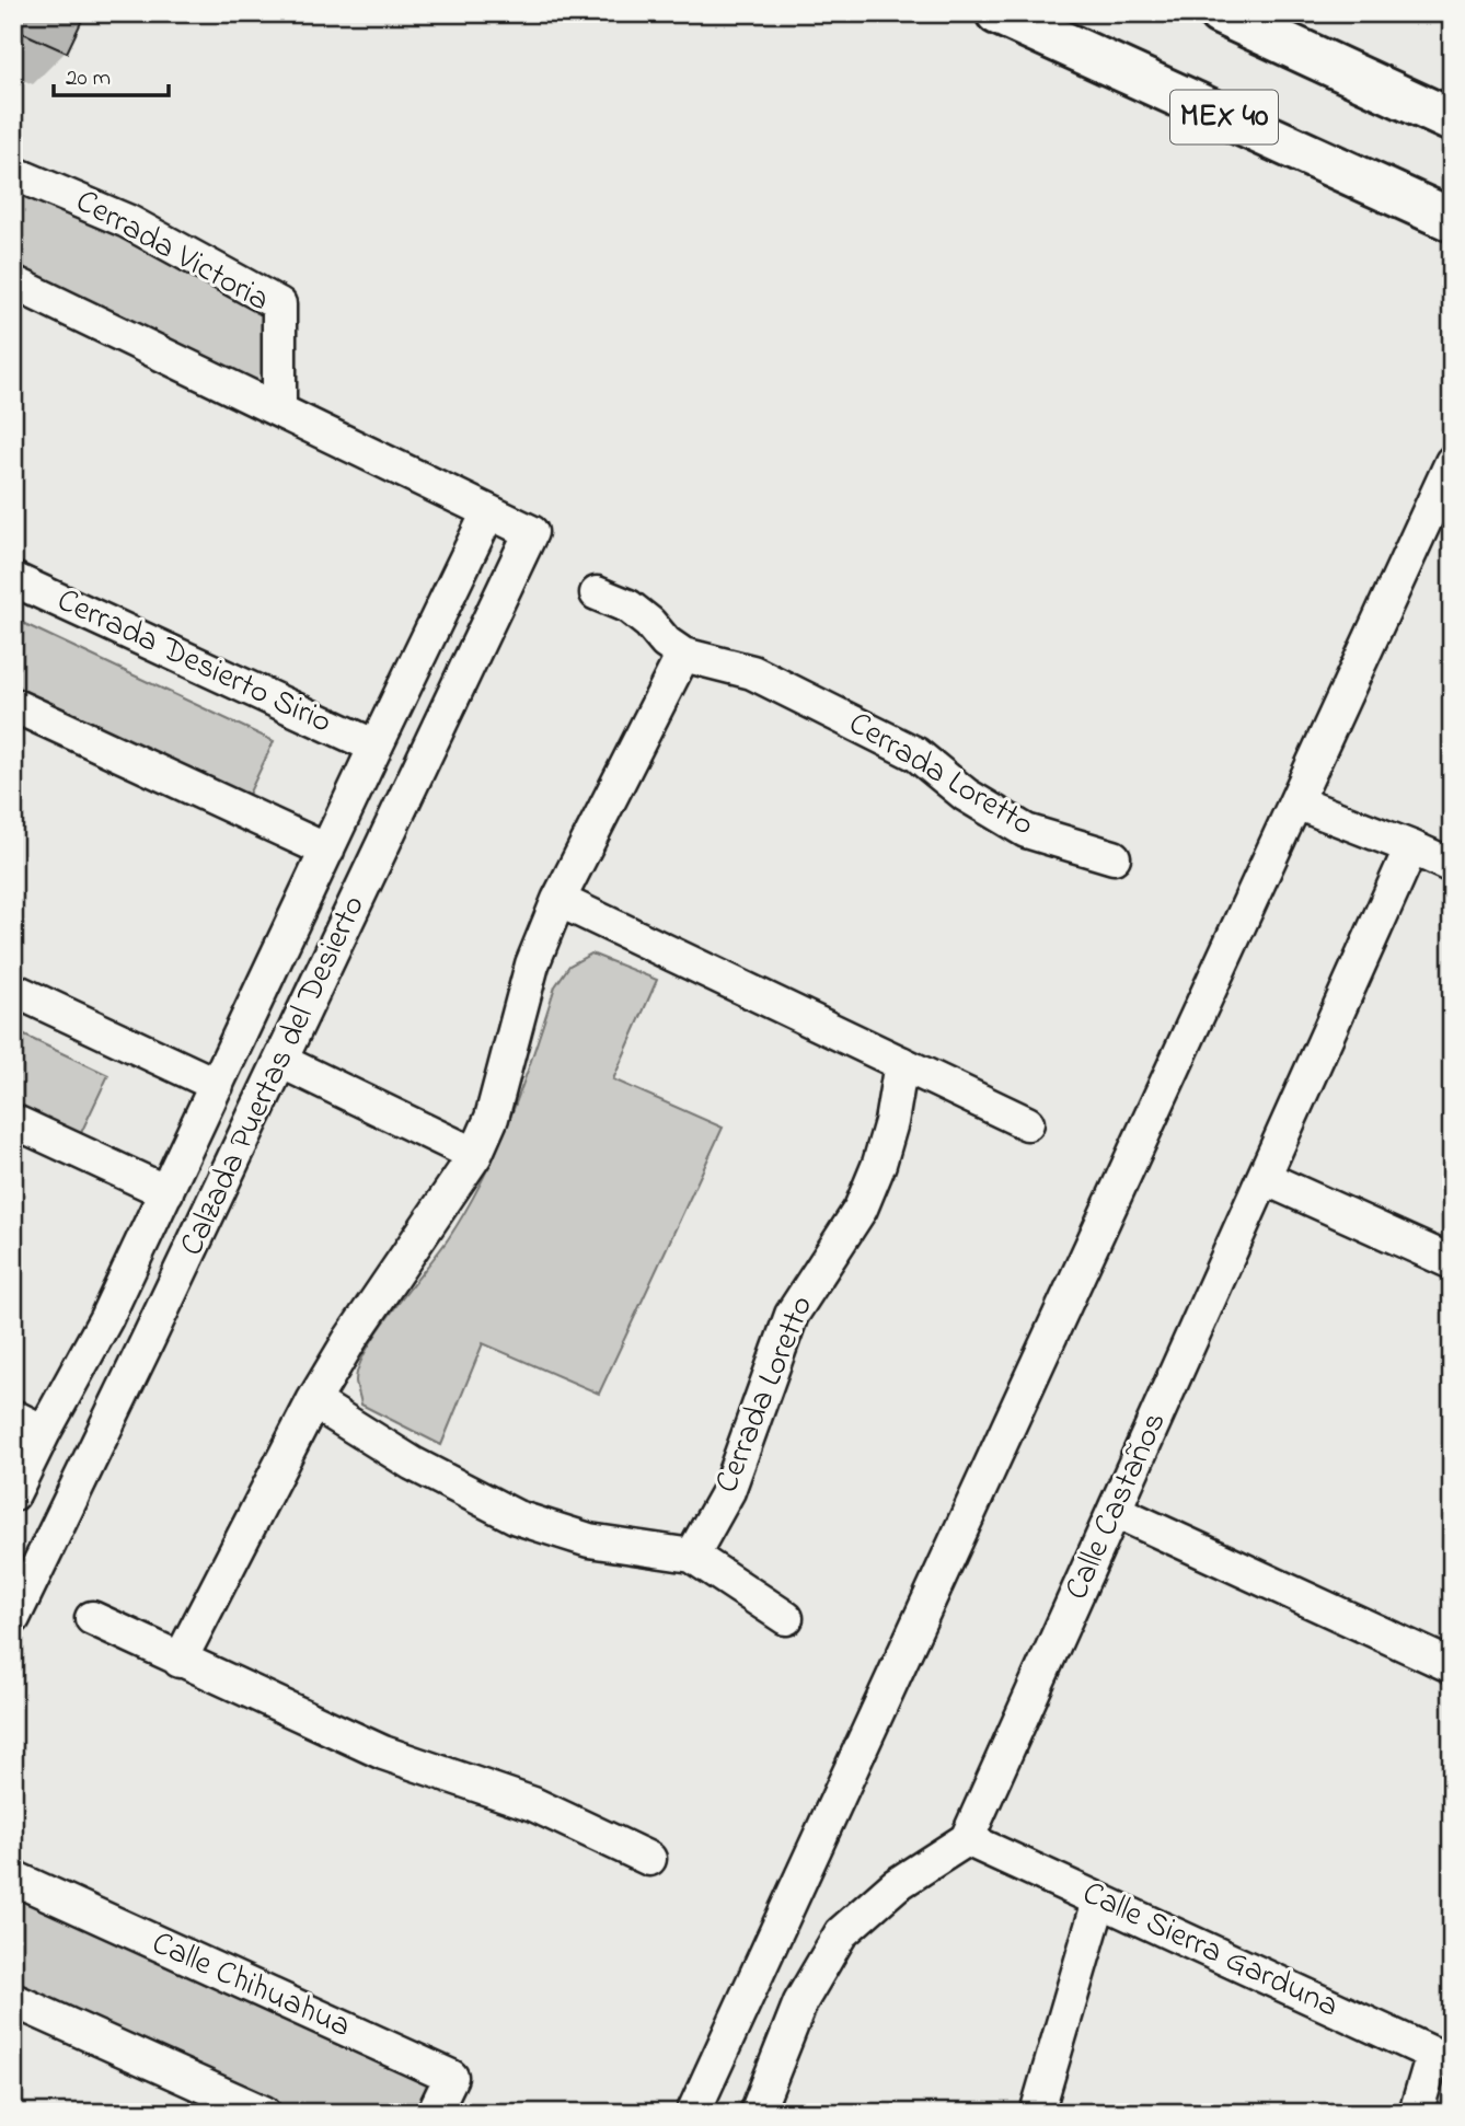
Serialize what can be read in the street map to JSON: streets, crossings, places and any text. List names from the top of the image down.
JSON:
{
  "streets": {
    "highway": ["MEX 40"],
    "street": [
      "Cerrada Victoria",
      "Cerrada Desierto Sirio",
      "Cerrada Loretto",
      "Calzada Puertas del Desierto",
      "Calle Castaños",
      "Calle Sierra Garduna",
      "Calle Chihuahua"
    ]
  },
  "crossings": [
    ["Cerrada Desierto Sirio", "Calzada Puertas del Desierto"],
    ["Calle Castaños", "Calle Sierra Garduna"]
  ],
  "scale_bar": "20 m"
}
